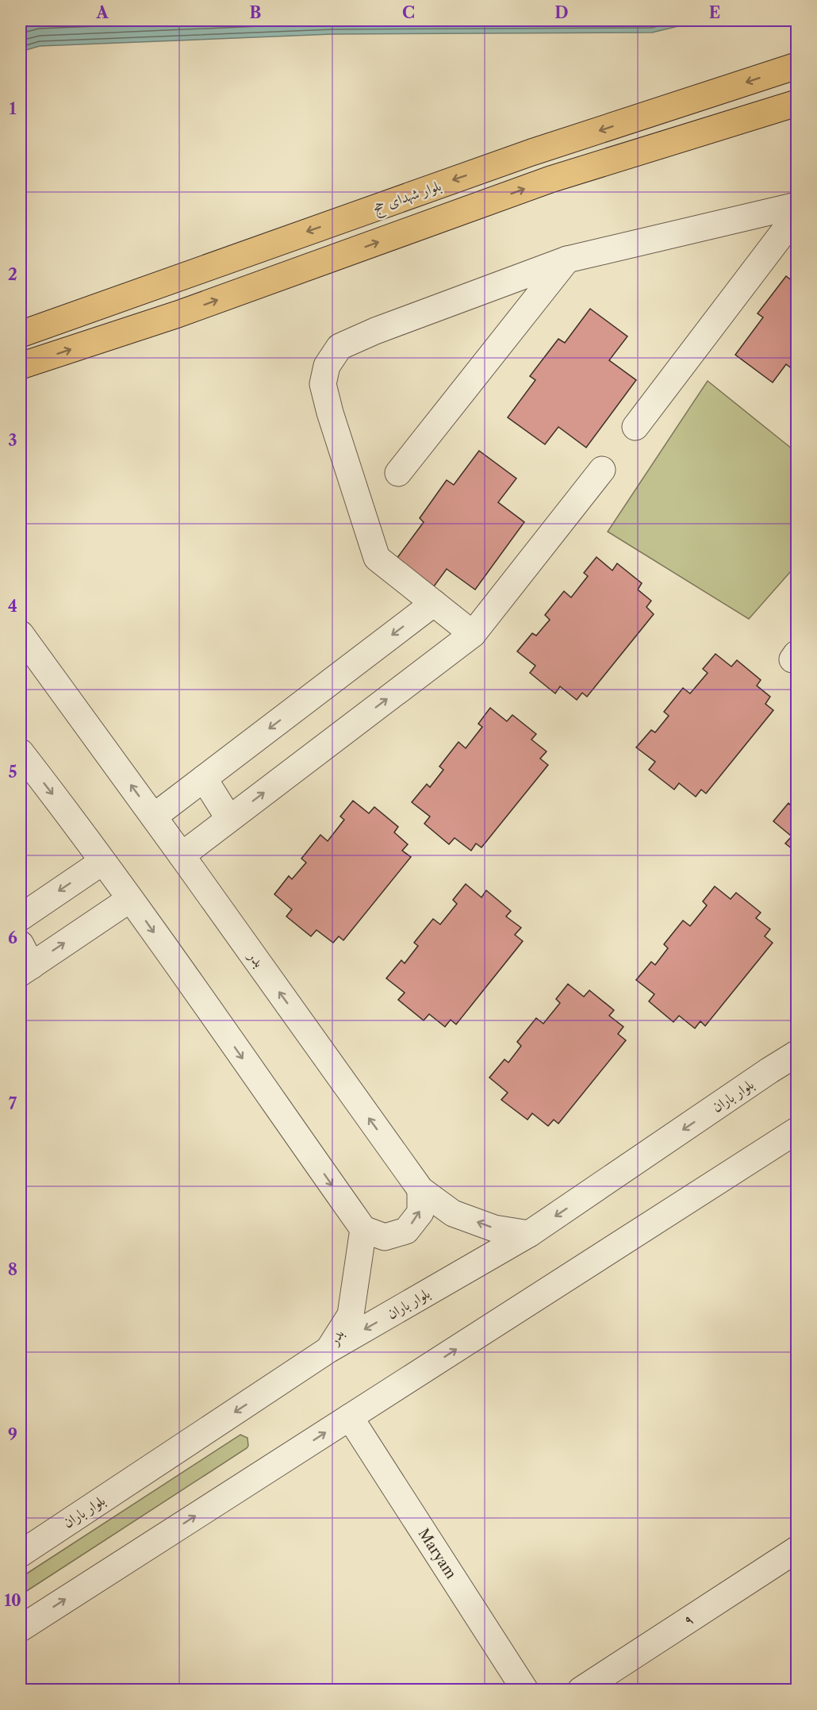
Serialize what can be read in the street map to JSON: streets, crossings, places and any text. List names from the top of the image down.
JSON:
{
  "streets": {
    "main road": ["بلوار شهدای حج"],
    "street": [
      "بدر",
      "بلوار باران",
      "Maryam",
      "۹"
    ]
  },
  "crossings": [
    ["بدر", "بلوار باران"]
  ],
  "grid": {
    "columns": [
      "A",
      "B",
      "C",
      "D",
      "E"
    ],
    "rows": [
      "1",
      "2",
      "3",
      "4",
      "5",
      "6",
      "7",
      "8",
      "9",
      "10"
    ]
  }
}
